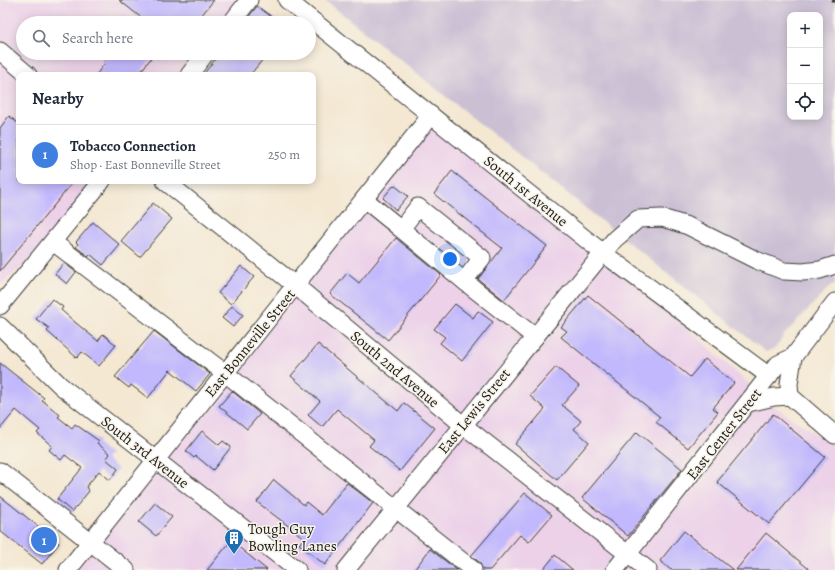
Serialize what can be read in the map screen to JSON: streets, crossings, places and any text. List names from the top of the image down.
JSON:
{
  "streets": {
    "street": [
      "South 1st Avenue",
      "East Bonneville Street",
      "South 2nd Avenue",
      "East Lewis Street",
      "East Center Street",
      "South 3rd Avenue"
    ]
  },
  "crossings": [
    ["South 1st Avenue", "East Bonneville Street"],
    ["South 1st Avenue", "East Lewis Street"],
    ["South 1st Avenue", "East Center Street"],
    ["East Bonneville Street", "South 2nd Avenue"],
    ["East Bonneville Street", "South 3rd Avenue"],
    ["South 2nd Avenue", "East Lewis Street"],
    ["South 2nd Avenue", "East Center Street"]
  ],
  "places": {
    "building": ["Tough Guy Bowling Lanes"]
  },
  "page": {
    "map_buttons": ["+", "−"],
    "search": "Search here",
    "heading": "Nearby",
    "list": [
      {
        "mark": "1",
        "name": "Tobacco Connection",
        "note": "Shop · East Bonneville Street",
        "value": "250 m"
      }
    ],
    "pins": "1"
  }
}
